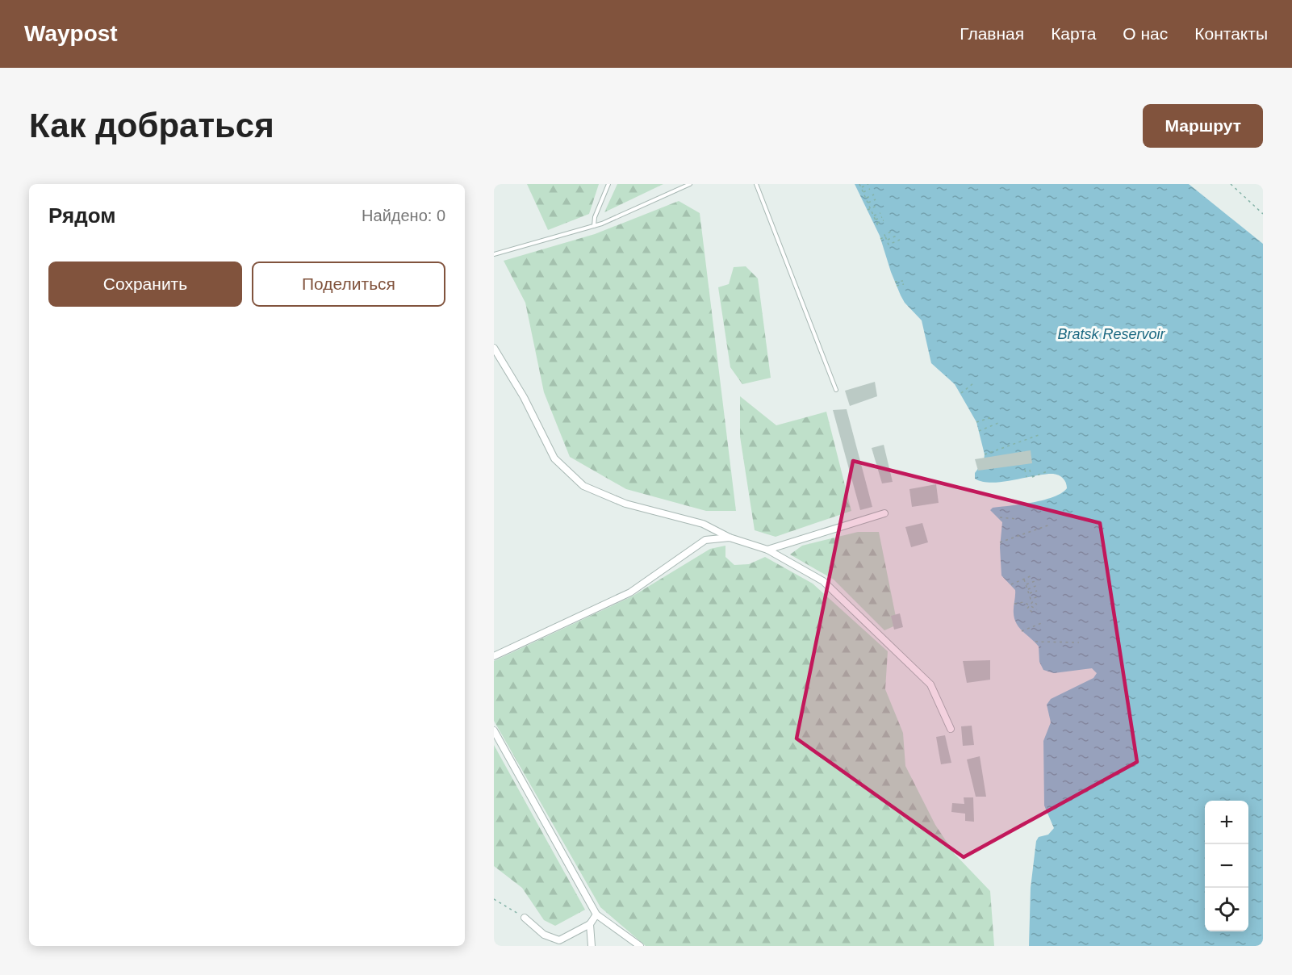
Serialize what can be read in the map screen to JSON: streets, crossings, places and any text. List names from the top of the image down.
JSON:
{
  "water": ["Bratsk Reservoir"],
  "page": {
    "header": "Waypost",
    "nav": [
      "Главная",
      "Карта",
      "О нас",
      "Контакты"
    ],
    "buttons": [
      "Маршрут",
      ["Сохранить", "Поделиться"]
    ],
    "title": "Как добраться",
    "heading": ["Рядом", "Найдено: 0"],
    "map_buttons": ["+", "−"]
  }
}
